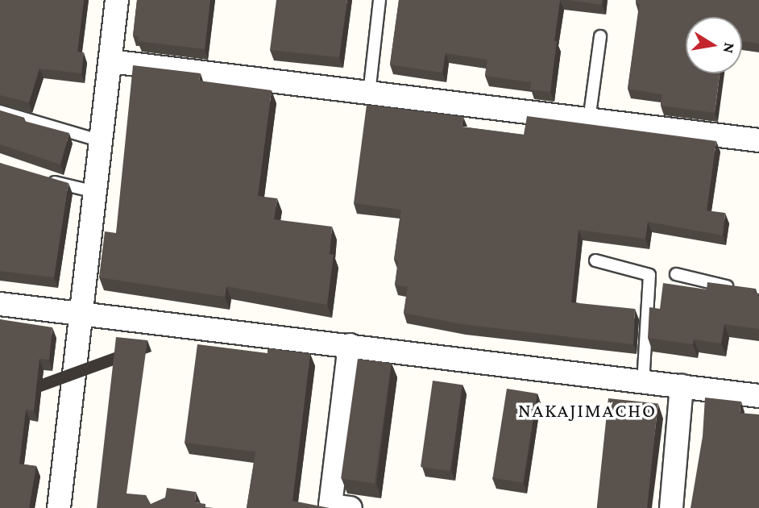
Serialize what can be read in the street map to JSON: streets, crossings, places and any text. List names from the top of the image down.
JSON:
{
  "districts": ["NAKAJIMACHO"],
  "north": "right"
}
